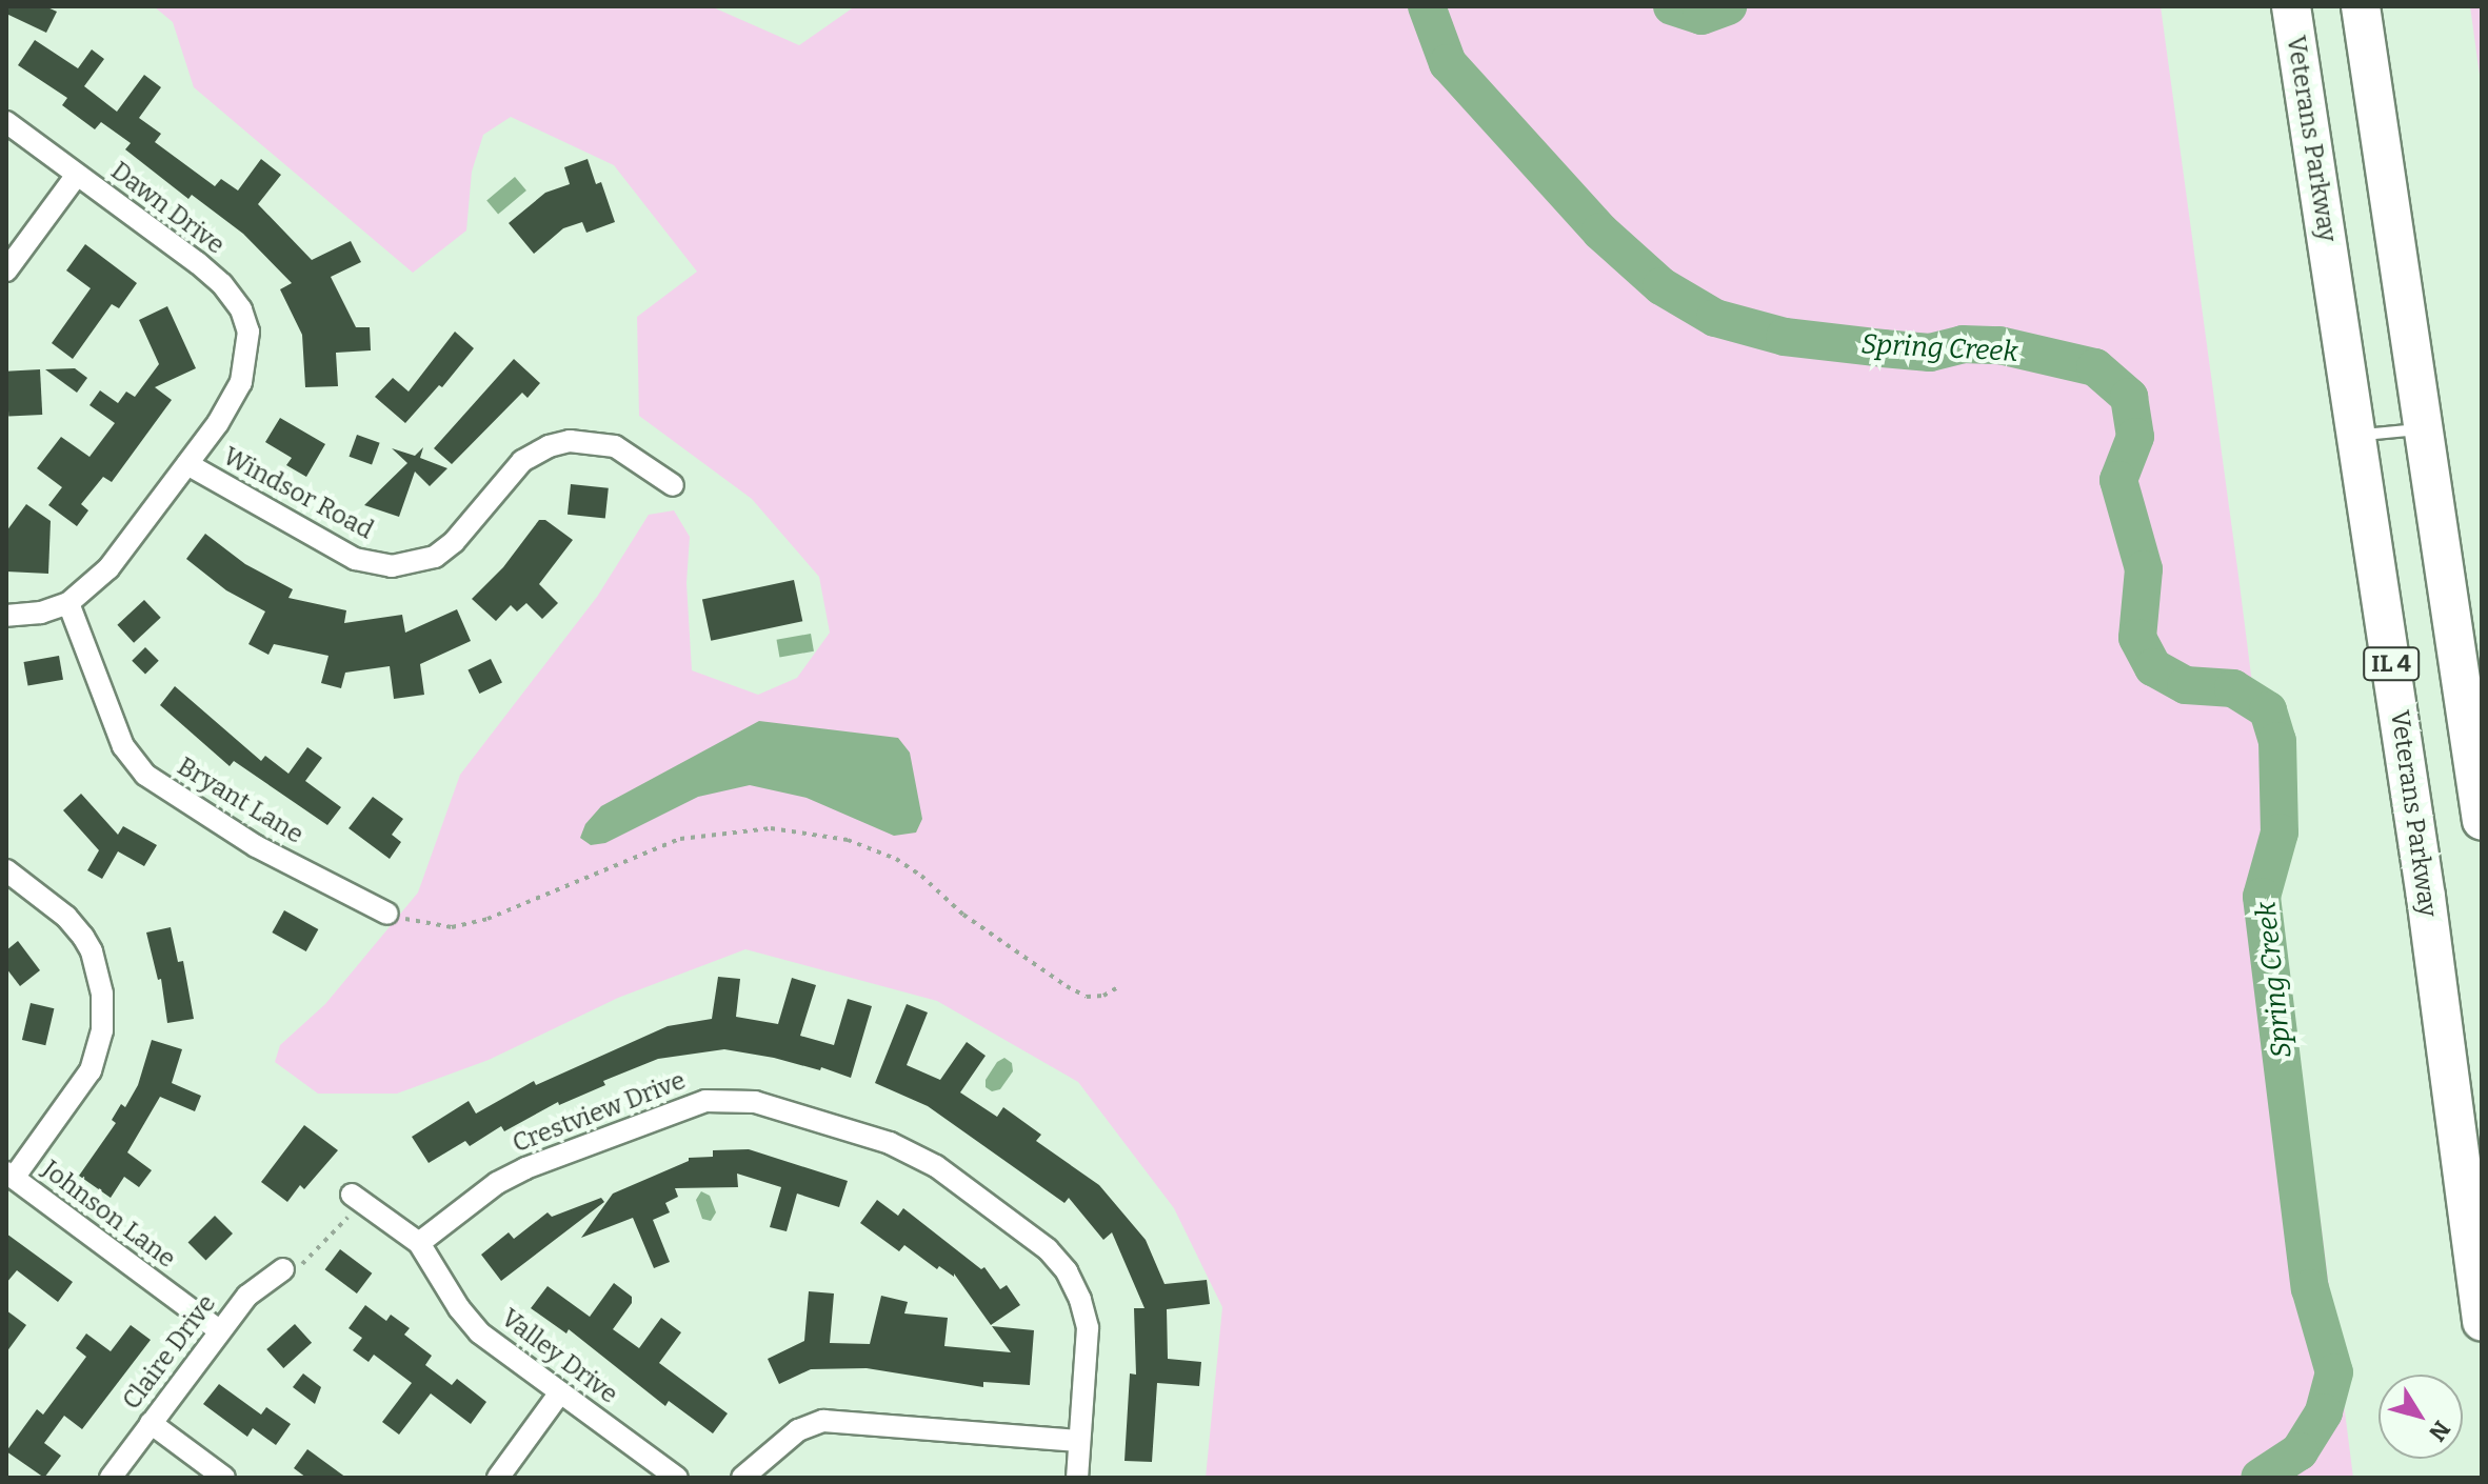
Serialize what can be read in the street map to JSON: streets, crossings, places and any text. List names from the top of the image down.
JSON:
{
  "streets": {
    "highway": ["Veterans Parkway", "IL 4"],
    "street": [
      "Dawn Drive",
      "Windsor Road",
      "Bryant Lane",
      "Crestview Drive",
      "Johnson Lane",
      "Claire Drive",
      "Valley Drive"
    ]
  },
  "crossings": [
    ["Dawn Drive", "Windsor Road"],
    ["Windsor Road", "Bryant Lane"],
    ["Crestview Drive", "Valley Drive"],
    ["Johnson Lane", "Claire Drive"]
  ],
  "water": ["Spring Creek"],
  "north": "bottom right"
}
